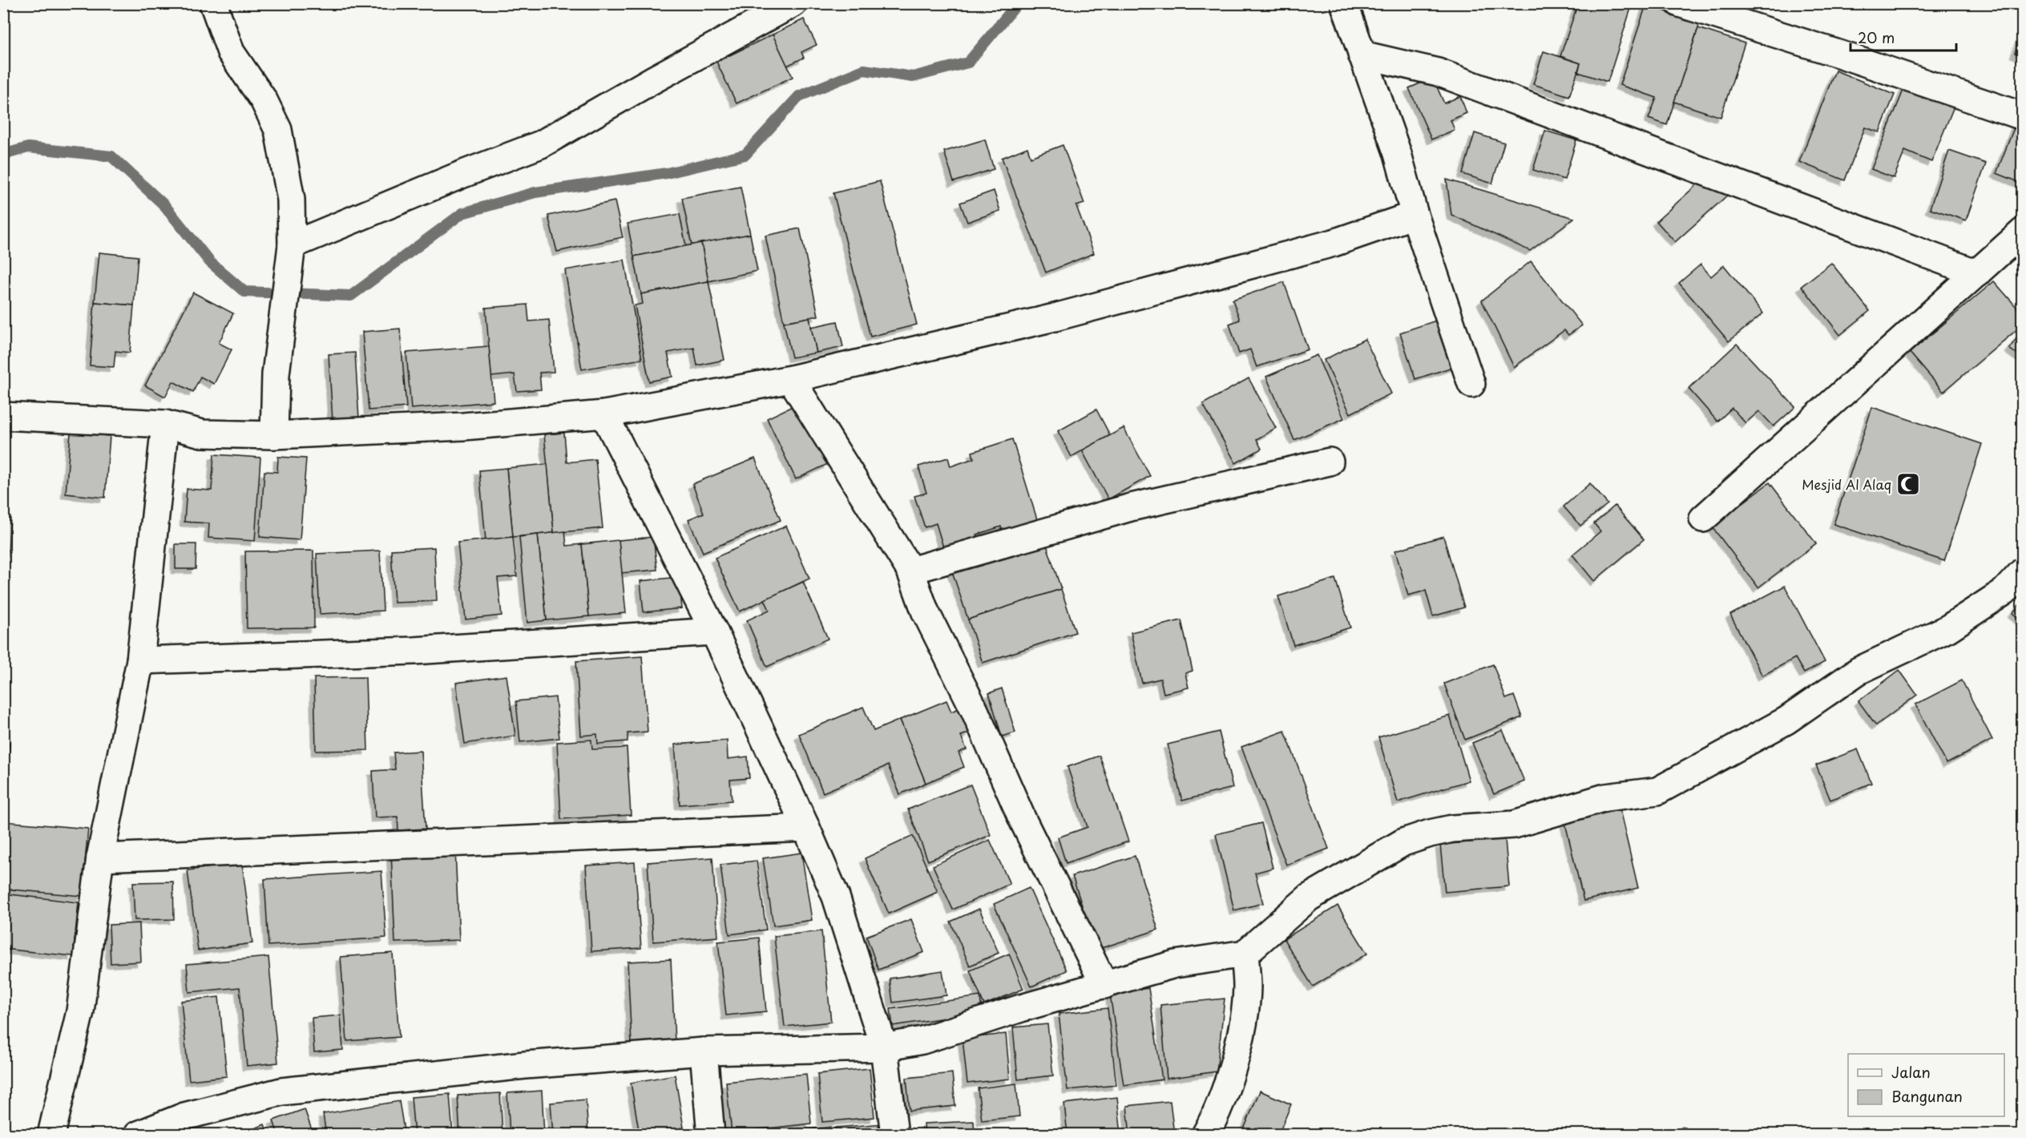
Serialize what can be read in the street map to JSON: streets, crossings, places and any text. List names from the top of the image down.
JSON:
{
  "places": {
    "mosque": ["Mesjid Al Alaq"]
  },
  "legend": ["Jalan", "Bangunan"],
  "scale_bar": "20 m"
}
